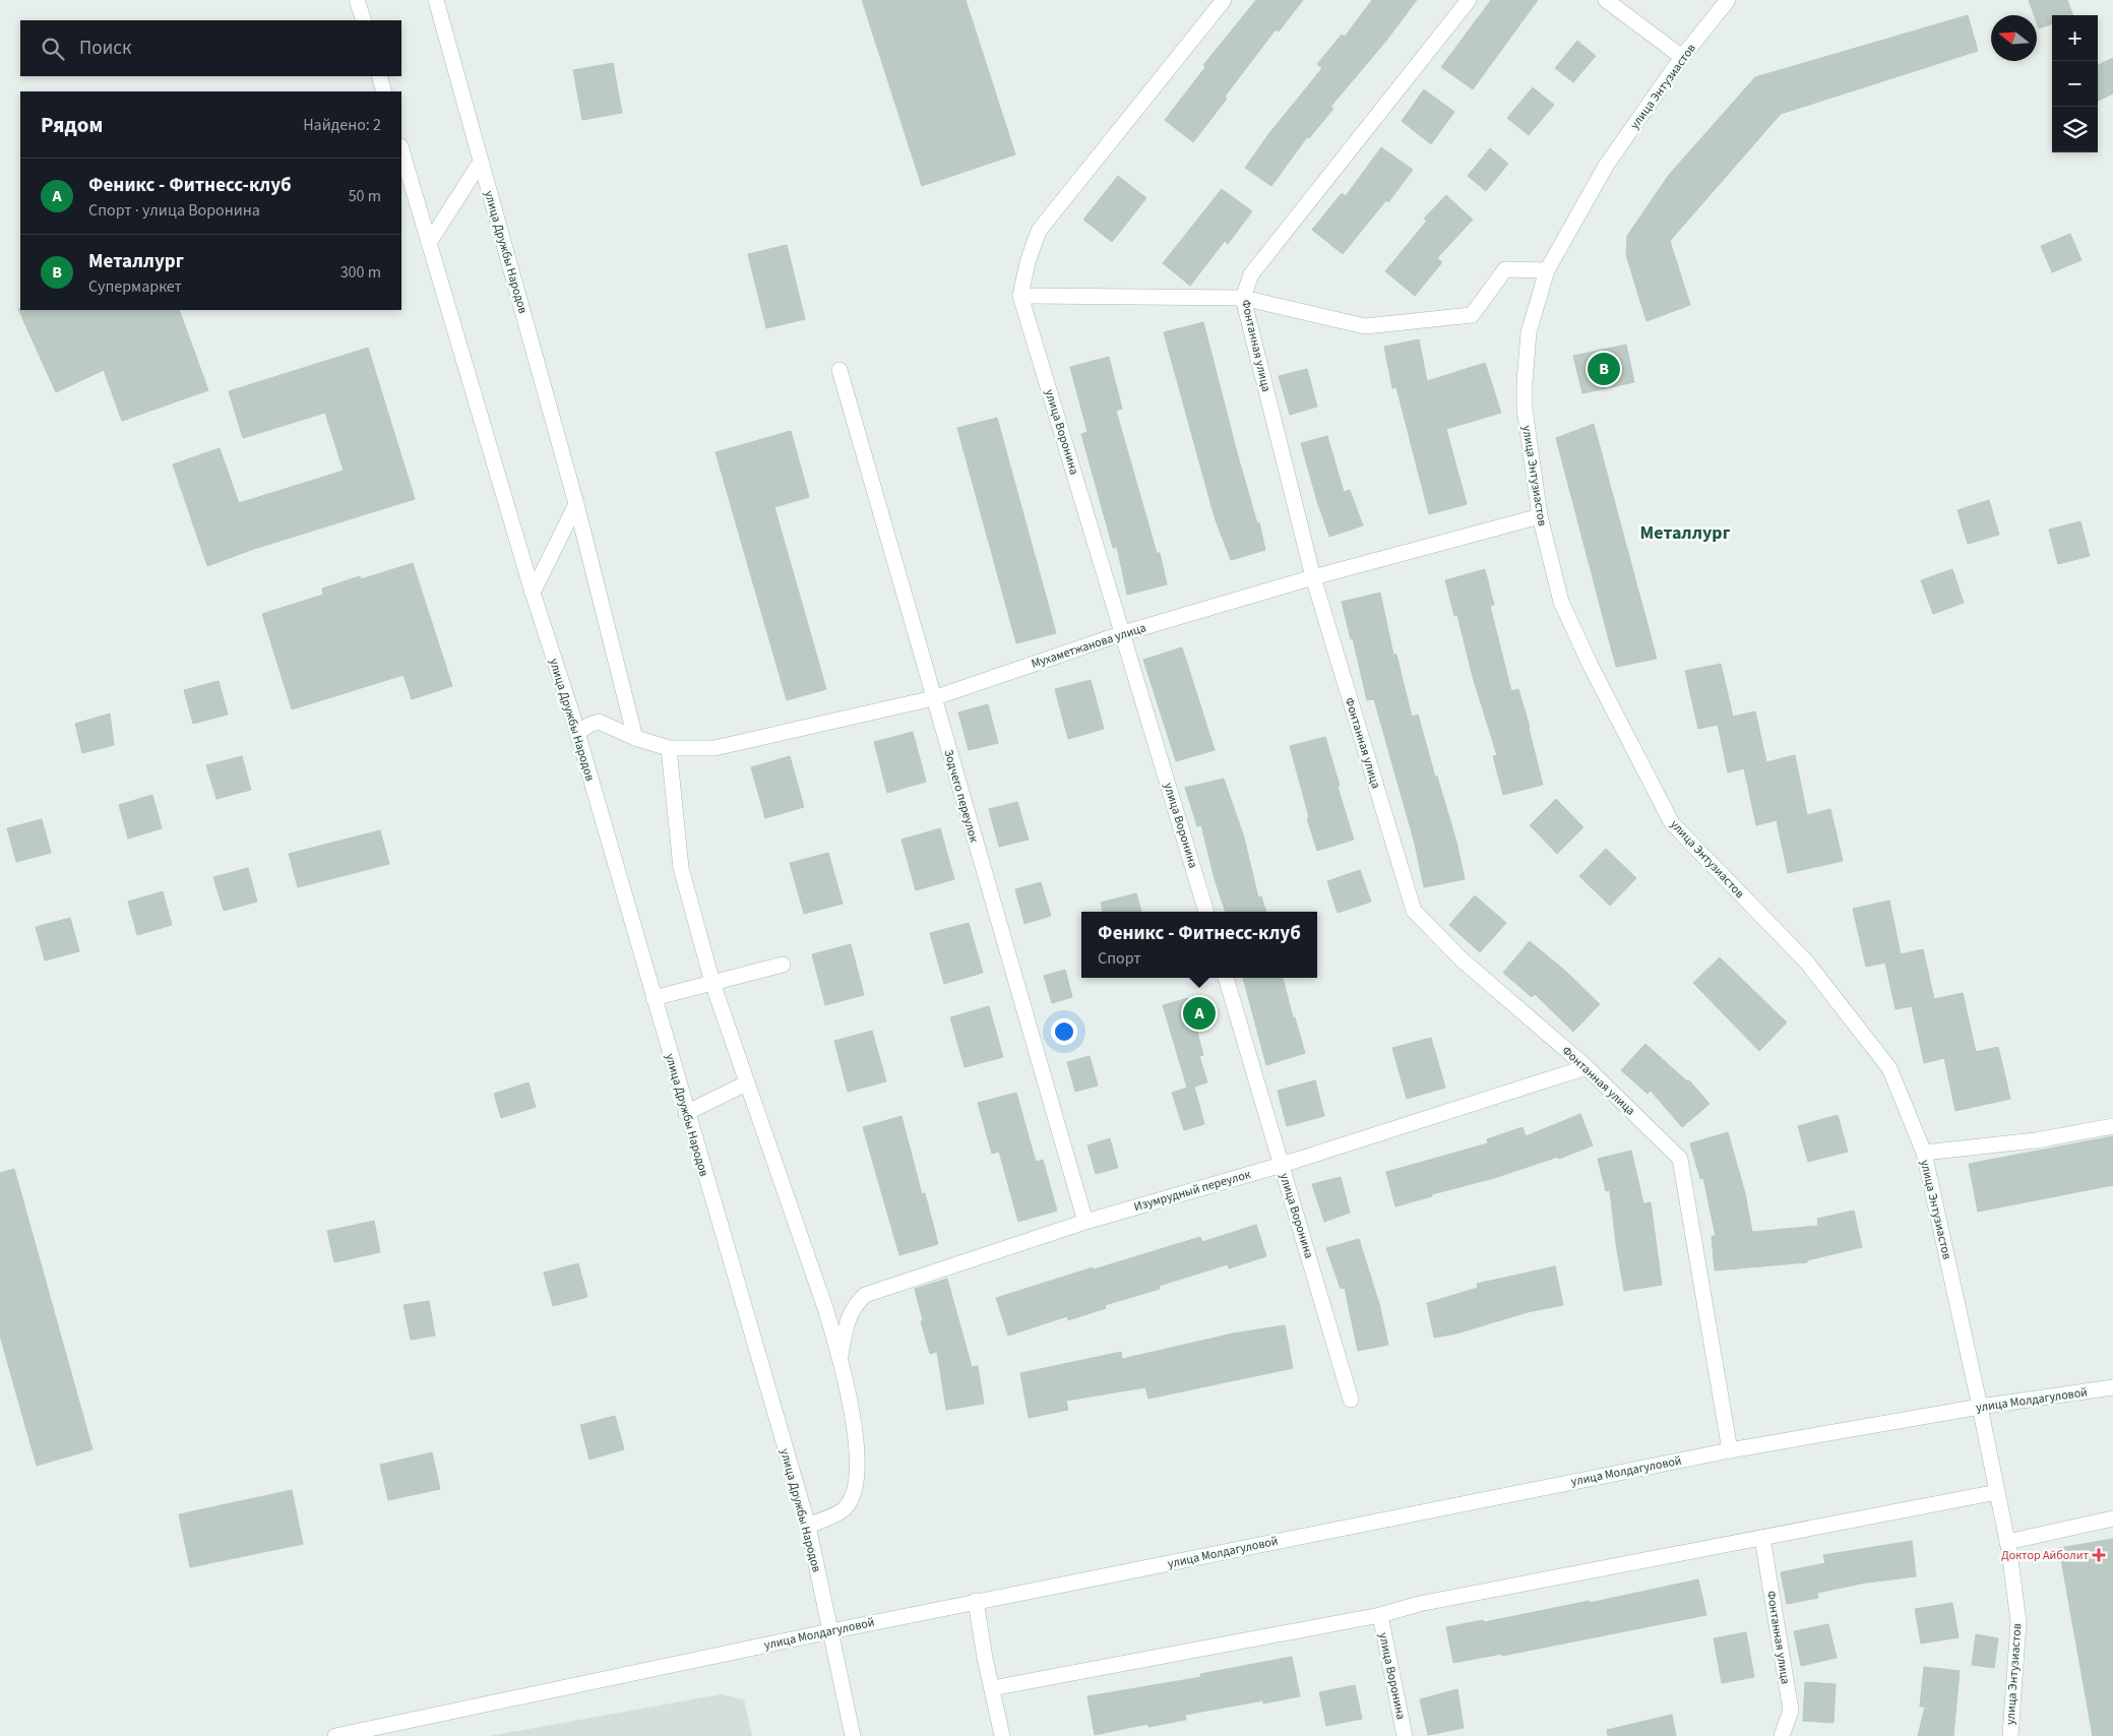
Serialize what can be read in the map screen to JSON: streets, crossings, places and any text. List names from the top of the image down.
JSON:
{
  "streets": {
    "street": [
      "улица Энтузиастов",
      "улица Дружбы Народов",
      "Фонтанная улица",
      "улица Воронина",
      "Мухаметжанова улица",
      "Зодчего переулок",
      "Изумрудный переулок",
      "улица Молдагуловой"
    ]
  },
  "crossings": [
    ["улица Энтузиастов", "Мухаметжанова улица"],
    ["улица Энтузиастов", "улица Молдагуловой"],
    ["улица Дружбы Народов", "Мухаметжанова улица"],
    ["улица Дружбы Народов", "улица Молдагуловой"],
    ["Фонтанная улица", "Мухаметжанова улица"],
    ["Фонтанная улица", "Изумрудный переулок"],
    ["Фонтанная улица", "улица Молдагуловой"],
    ["улица Воронина", "Мухаметжанова улица"],
    ["улица Воронина", "Изумрудный переулок"],
    ["Мухаметжанова улица", "Зодчего переулок"],
    ["Зодчего переулок", "Изумрудный переулок"]
  ],
  "districts": ["Металлург"],
  "places": {
    "health": ["Доктор Айболит"]
  },
  "north": "left",
  "page": {
    "map_buttons": ["+", "−"],
    "search": "Поиск",
    "heading": ["Рядом", "Найдено: 2"],
    "list": [
      {
        "mark": "A",
        "name": "Феникс - Фитнесс-клуб",
        "note": "Спорт · улица Воронина",
        "value": "50 m"
      },
      {
        "mark": "B",
        "name": "Металлург",
        "note": "Супермаркет",
        "value": "300 m"
      }
    ],
    "pins": ["B", "A"],
    "popup": ["Феникс - Фитнесс-клуб", "Спорт"]
  }
}
